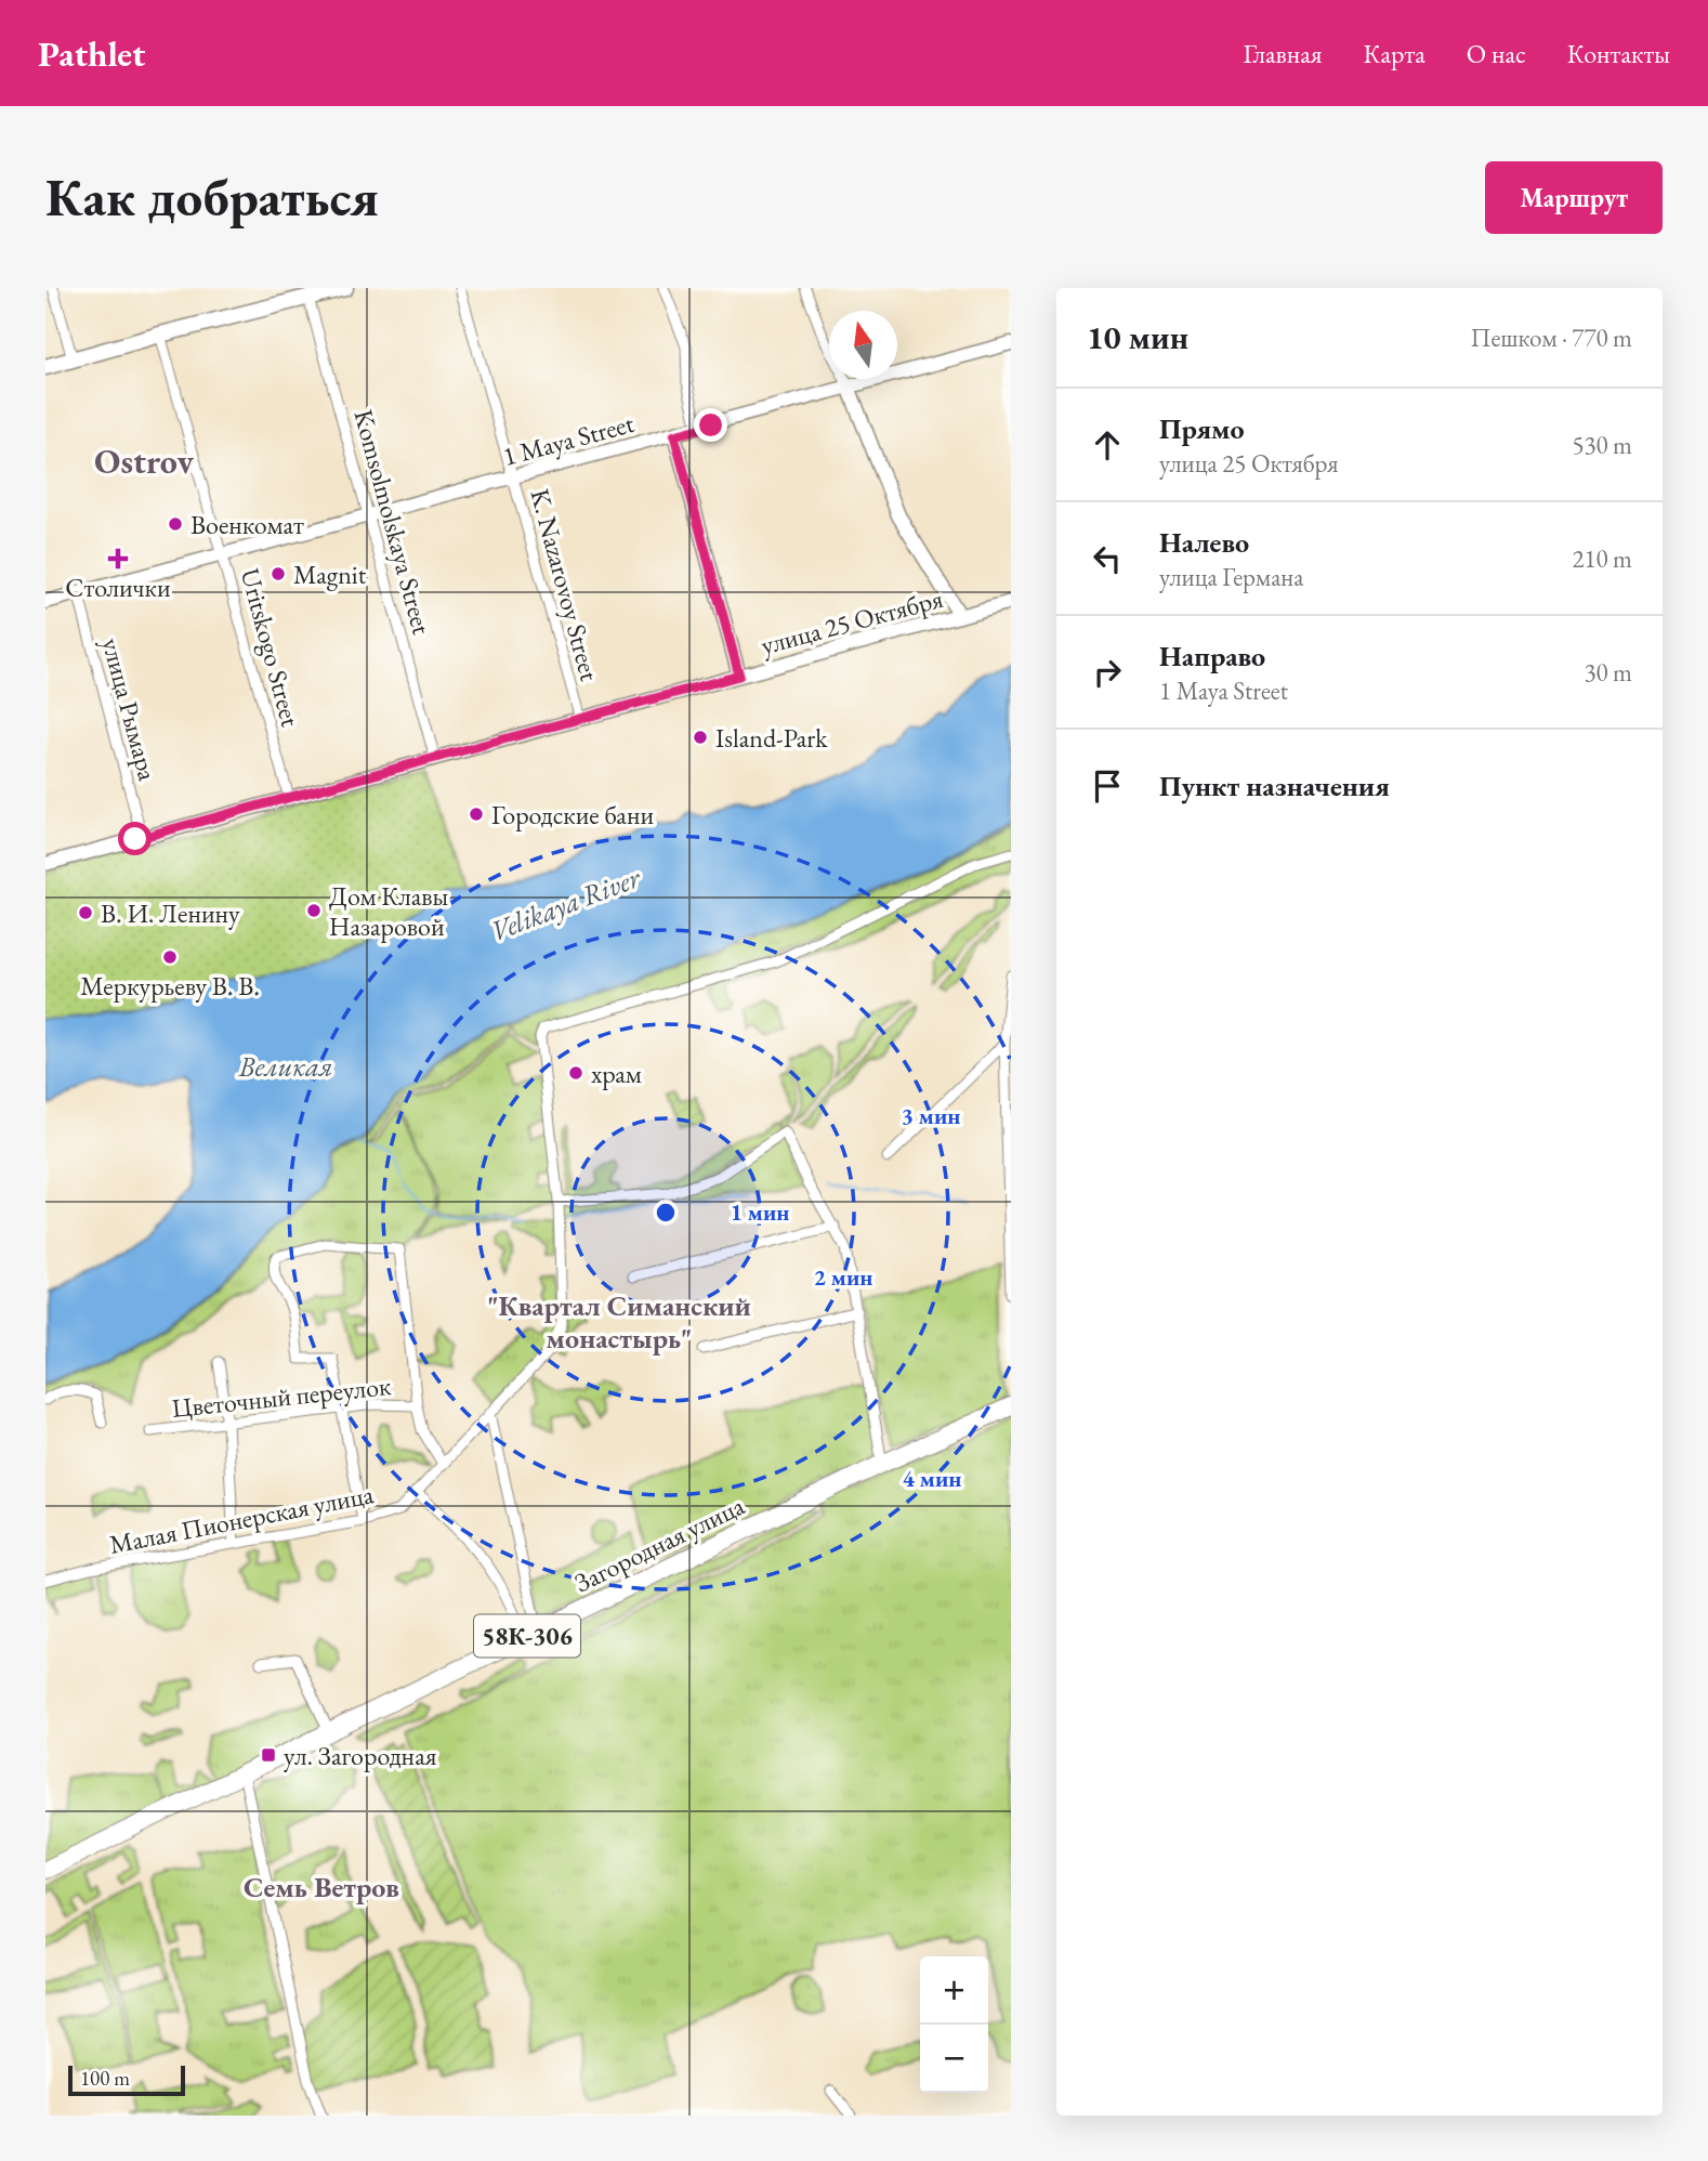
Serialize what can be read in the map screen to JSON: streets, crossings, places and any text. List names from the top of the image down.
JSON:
{
  "streets": {
    "highway": ["Загородная улица", "58К-306"],
    "main road": ["1 Maya Street", "улица 25 Октября"],
    "street": [
      "Komsolmolskaya Street",
      "K. Nazarovoy Street",
      "Uritskogo Street",
      "улица Рымара",
      "Цветочный переулок",
      "Малая Пионерская улица"
    ]
  },
  "crossings": [
    ["1 Maya Street", "Komsolmolskaya Street"],
    ["1 Maya Street", "K. Nazarovoy Street"],
    ["1 Maya Street", "Uritskogo Street"],
    ["1 Maya Street", "улица Рымара"],
    ["Komsolmolskaya Street", "улица 25 Октября"],
    ["K. Nazarovoy Street", "улица 25 Октября"],
    ["улица 25 Октября", "Uritskogo Street"],
    ["улица 25 Октября", "улица Рымара"]
  ],
  "districts": ["Ostrov", "\"Квартал Симанский монастырь\"", "Семь Ветров"],
  "water": ["Velikaya River", "Великая"],
  "places": {
    "other": [
      "Военкомат",
      "Magnit",
      "Island-Park",
      "Городские бани",
      "Дом Клавы Назаровой",
      "В. И. Ленину",
      "Меркурьеву В. В.",
      "храм"
    ],
    "health": ["Столички"],
    "transit": ["ул. Загородная"]
  },
  "scale_bar": "100 m",
  "north": "top",
  "page": {
    "header": "Pathlet",
    "nav": [
      "Главная",
      "Карта",
      "О нас",
      "Контакты"
    ],
    "buttons": "Маршрут",
    "title": "Как добраться",
    "heading": ["10 мин", "Пешком · 770 m"],
    "list": [
      ["Прямо", "улица 25 Октября", "530 m"],
      ["Налево", "улица Германа", "210 m"],
      ["Направо", "1 Maya Street", "30 m"],
      "Пункт назначения"
    ],
    "map_buttons": ["+", "−"],
    "scale": "100 m"
  },
  "rings": [
    "3 мин",
    "1 мин",
    "2 мин",
    "4 мин"
  ]
}
